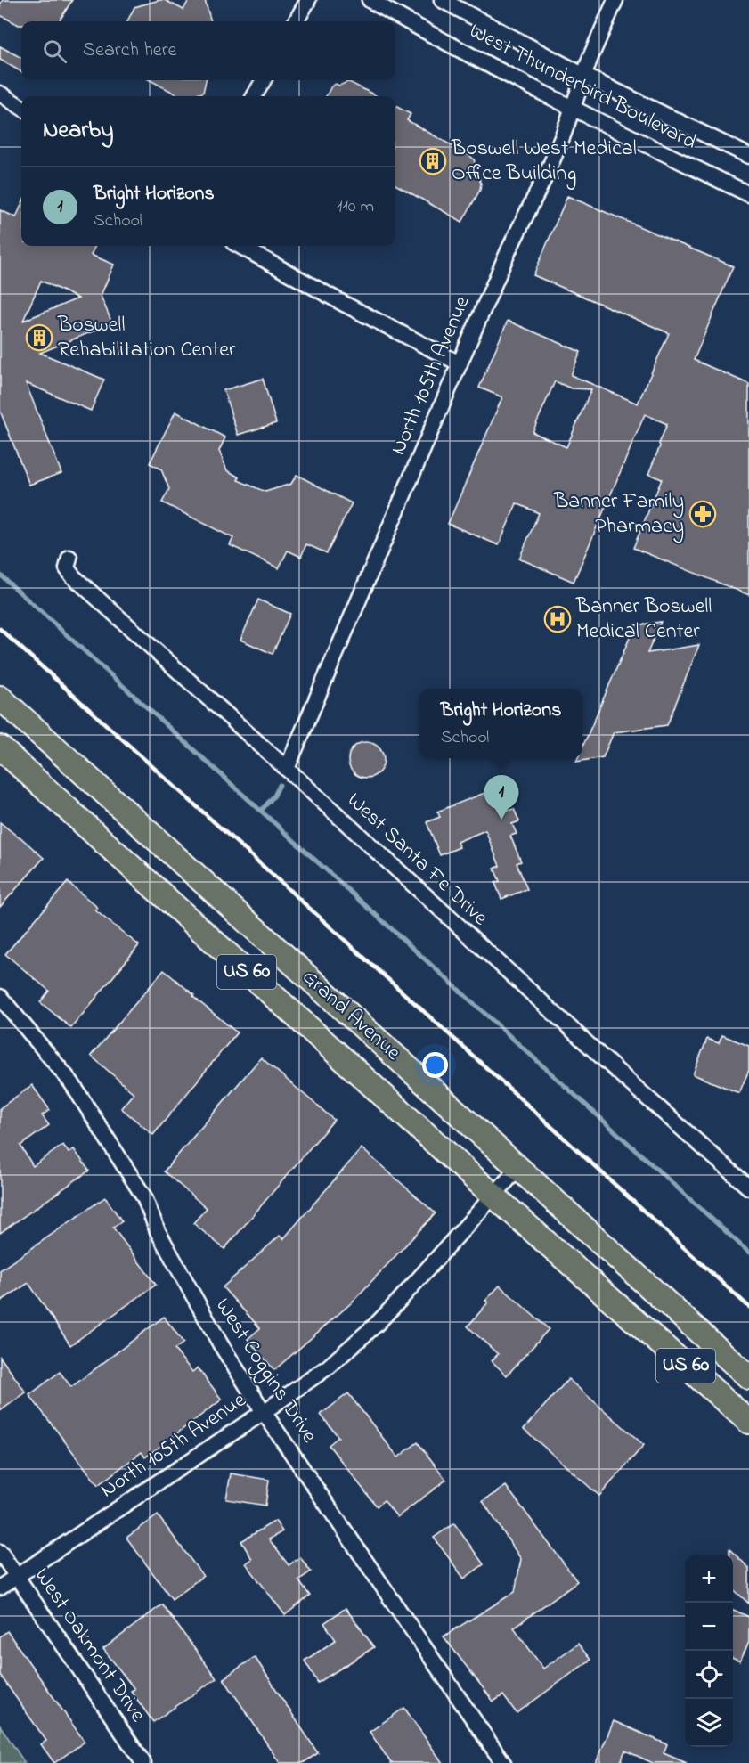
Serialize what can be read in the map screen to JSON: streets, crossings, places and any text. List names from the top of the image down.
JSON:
{
  "streets": {
    "highway": ["US 60", "Grand Avenue"],
    "street": [
      "West Thunderbird Boulevard",
      "North 105th Avenue",
      "West Santa Fe Drive",
      "West Coggins Drive",
      "West Oakmont Drive"
    ]
  },
  "crossings": [
    ["West Thunderbird Boulevard", "North 105th Avenue"],
    ["North 105th Avenue", "West Santa Fe Drive"],
    ["North 105th Avenue", "Grand Avenue"],
    ["North 105th Avenue", "West Coggins Drive"],
    ["North 105th Avenue", "West Oakmont Drive"]
  ],
  "places": {
    "building": ["Boswell West Medical Office Building", "Boswell Rehabilitation Center"],
    "pharmacy": ["Banner Family Pharmacy"],
    "hospital": ["Banner Boswell Medical Center"]
  },
  "page": {
    "search": "Search here",
    "heading": "Nearby",
    "list": [
      {
        "mark": "1",
        "name": "Bright Horizons",
        "note": "School",
        "value": "110 m"
      }
    ],
    "popup": ["Bright Horizons", "School"],
    "pins": "1",
    "map_buttons": ["+", "−"]
  }
}
